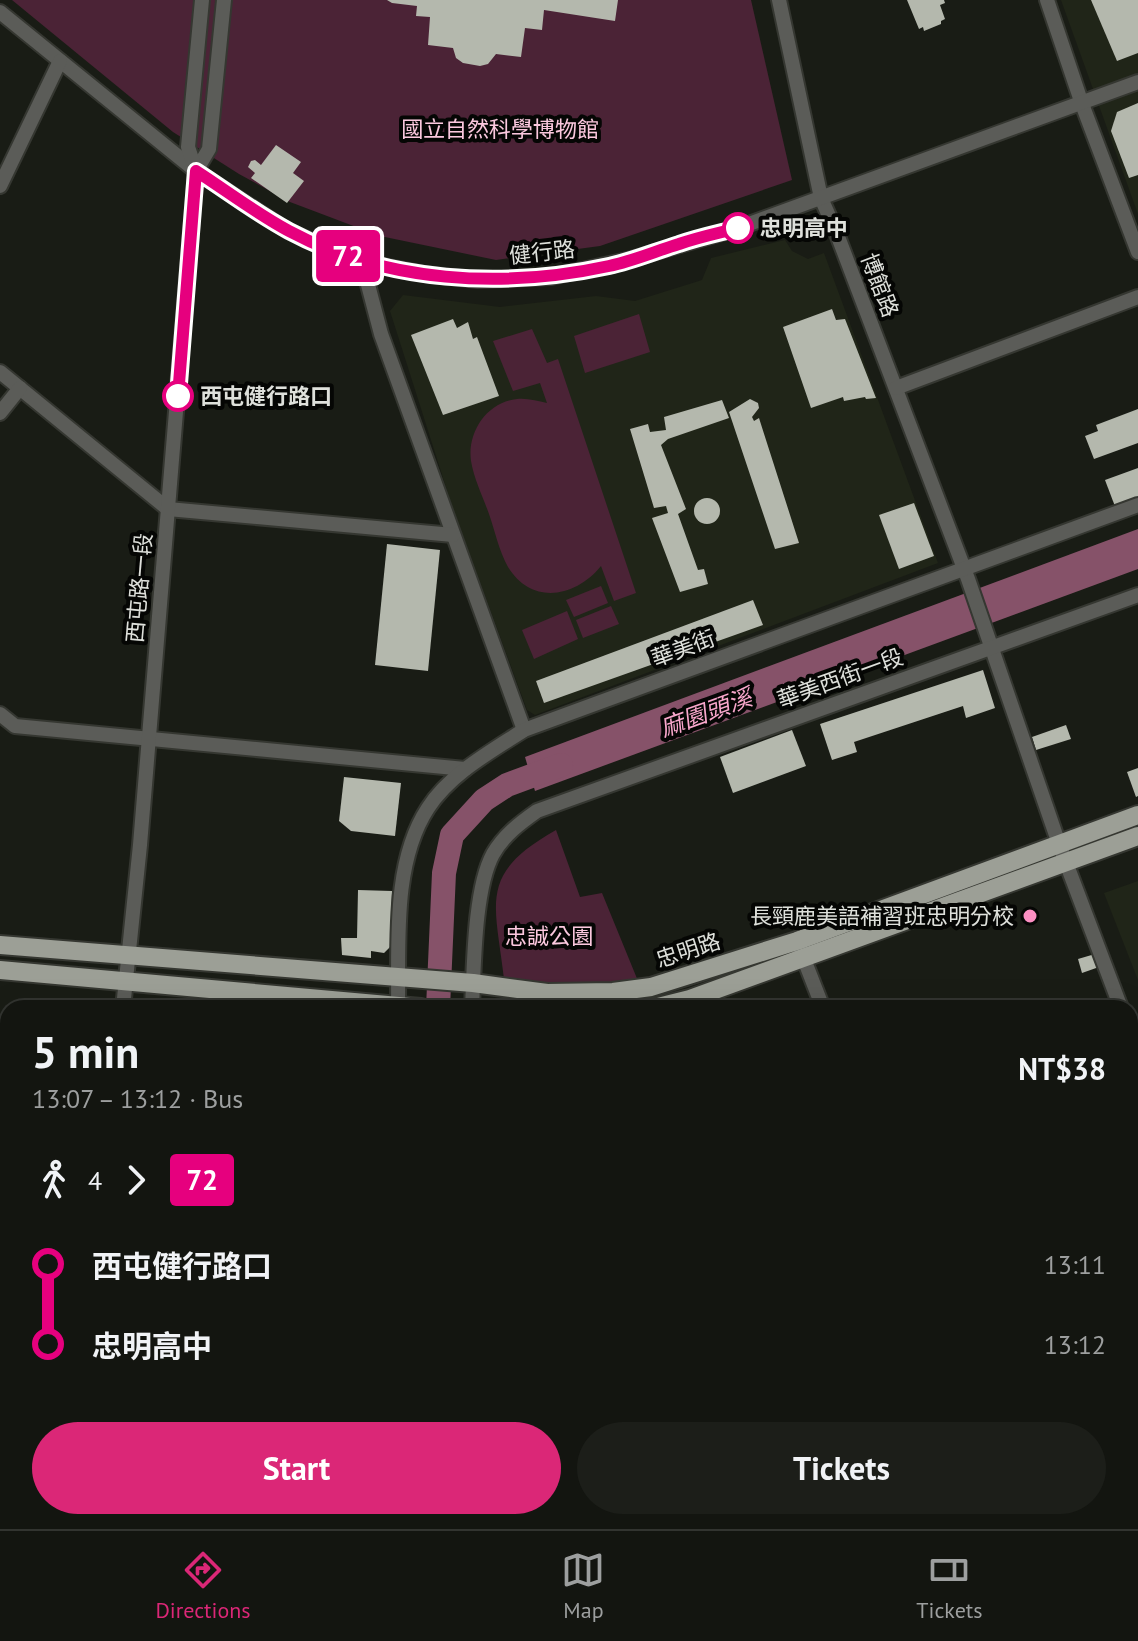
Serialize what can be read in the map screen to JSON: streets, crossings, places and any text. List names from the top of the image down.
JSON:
{
  "streets": {
    "main road": ["忠明路"],
    "street": [
      "健行路",
      "博館路",
      "西屯路一段",
      "華美街",
      "華美西街一段"
    ]
  },
  "crossings": [
    ["健行路", "博館路"],
    ["健行路", "西屯路一段"],
    ["博館路", "華美街"],
    ["博館路", "華美西街一段"],
    ["華美街", "忠明路"],
    ["華美西街一段", "忠明路"]
  ],
  "water": ["麻園頭溪"],
  "parks": ["國立自然科學博物館", "忠誠公園"],
  "places": ["忠明高中", "西屯健行路口", "長頸鹿美語補習班忠明分校"],
  "lines": ["bus line 72"],
  "page": {
    "on_map": "72",
    "heading": ["5 min", "13:07 – 13:12 · Bus", "NT$38"],
    "legs": ["4", "72"],
    "list": [
      {
        "name": "西屯健行路口",
        "value": "13:11"
      },
      {
        "name": "忠明高中",
        "value": "13:12"
      }
    ],
    "buttons": ["Start", "Tickets"],
    "tabs": ["Directions", "Map", "Tickets"]
  }
}
